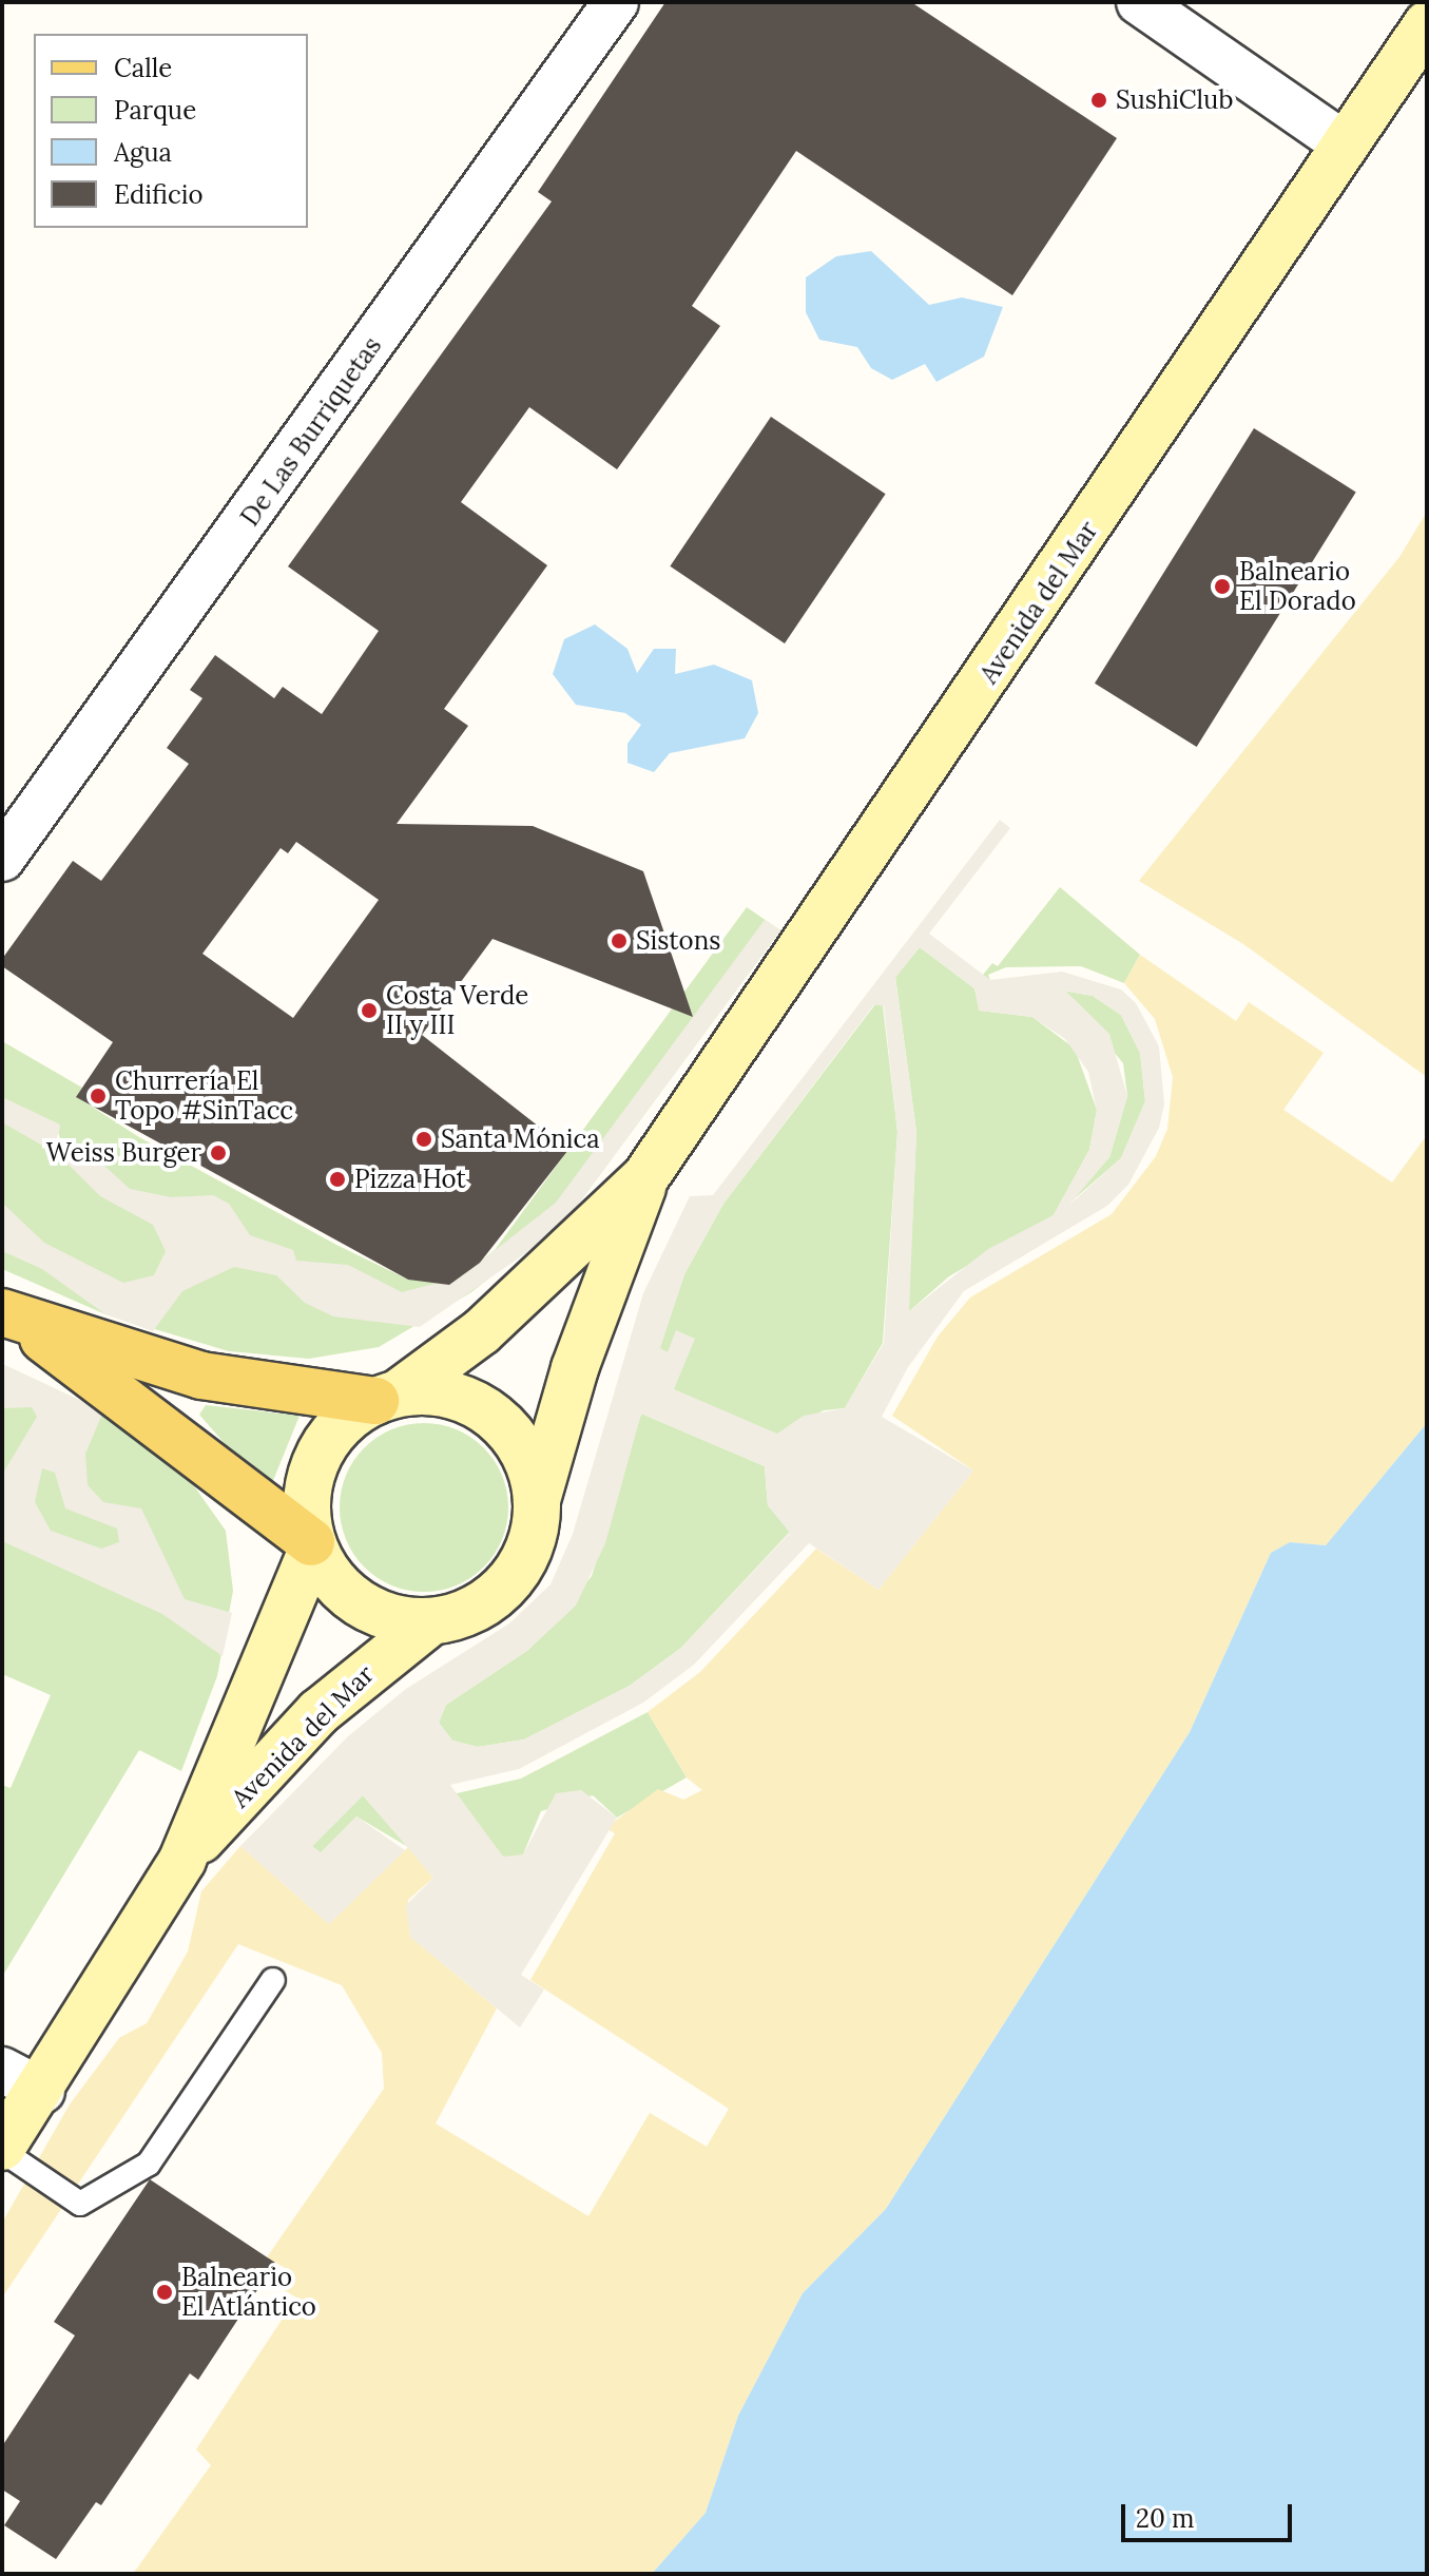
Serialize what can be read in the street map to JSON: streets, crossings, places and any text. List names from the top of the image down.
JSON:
{
  "streets": {
    "main road": ["Avenida del Mar"],
    "street": ["De Las Burriquetas"]
  },
  "places": [
    "SushiClub",
    "Balneario El Dorado",
    "Sistons",
    "Costa Verde II y III",
    "Churrería El Topo #SinTacc",
    "Santa Mónica",
    "Weiss Burger",
    "Pizza Hot",
    "Balneario El Atlántico"
  ],
  "legend": [
    "Calle",
    "Parque",
    "Agua",
    "Edificio"
  ],
  "scale_bar": "20 m"
}
